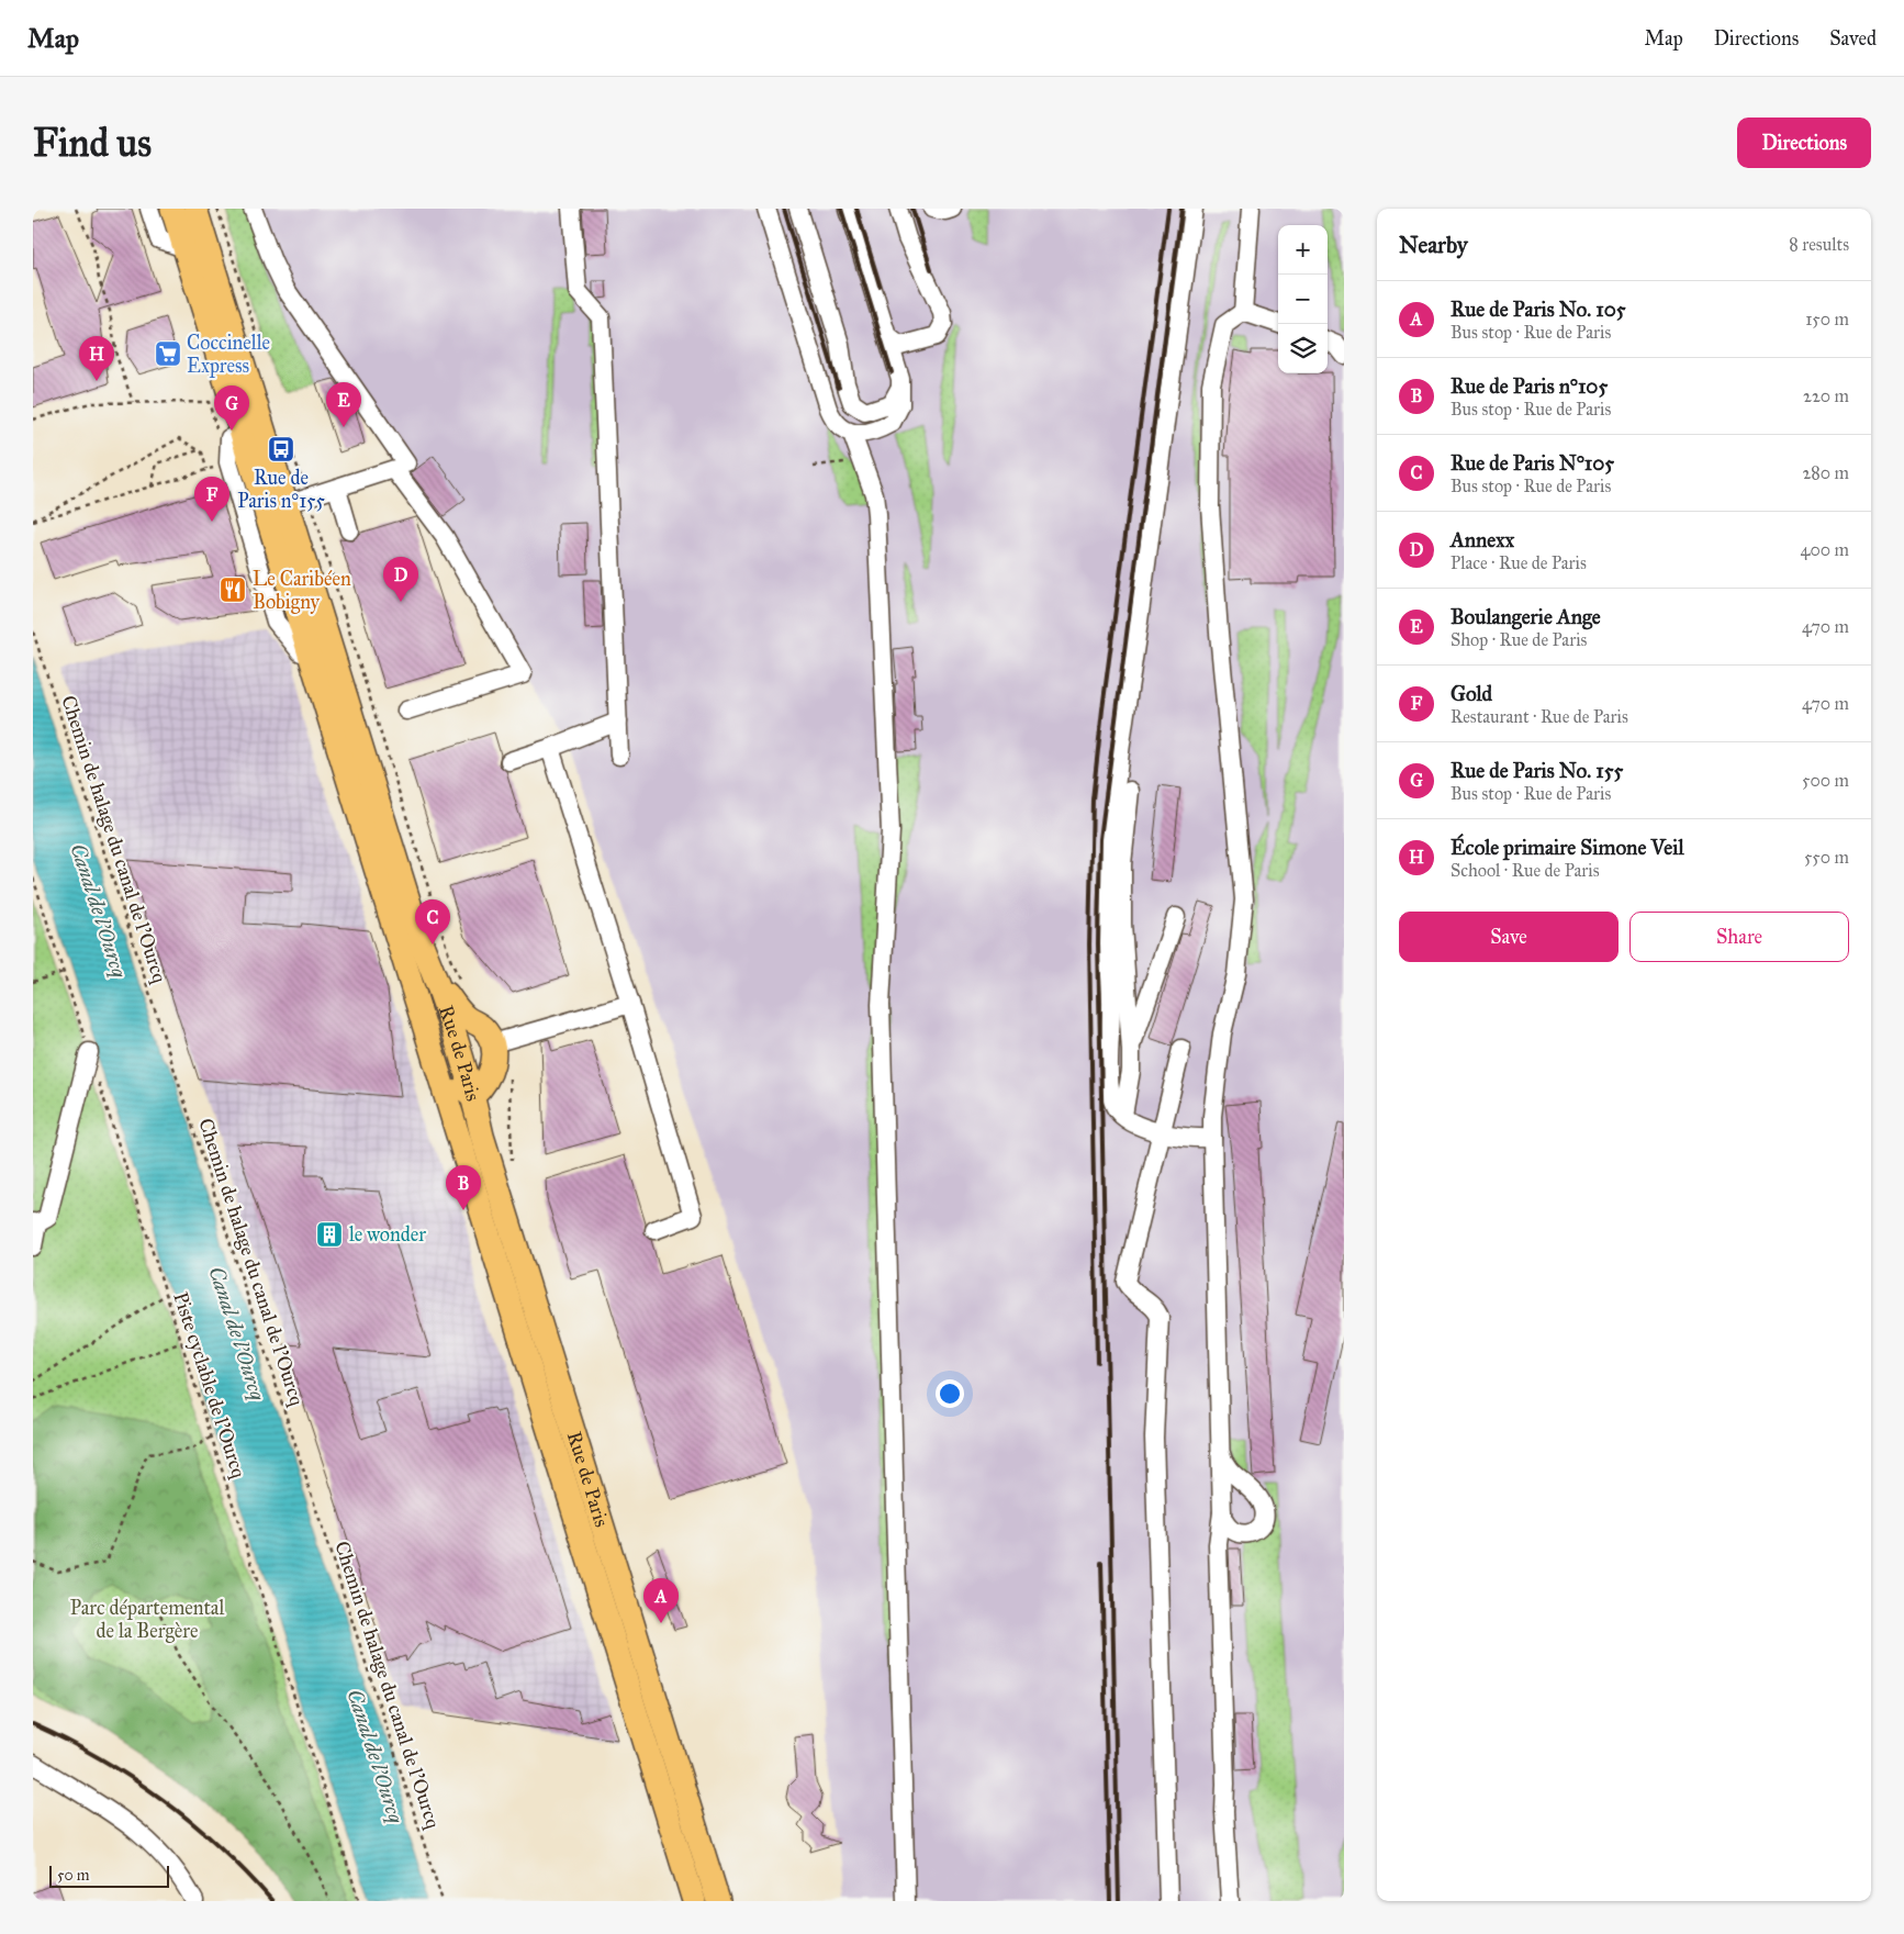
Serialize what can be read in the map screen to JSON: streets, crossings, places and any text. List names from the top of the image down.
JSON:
{
  "streets": {
    "main road": ["Rue de Paris"],
    "path": ["Chemin de halage du canal de l'Ourcq", "Piste cyclable de l'Ourcq"]
  },
  "water": ["Canal de l'Ourcq"],
  "parks": ["Parc départemental de la Bergère"],
  "places": {
    "supermarket": ["Coccinelle Express"],
    "bus stop": ["Rue de Paris n°155"],
    "restaurant": ["Le Caribéen Bobigny"],
    "building": ["le wonder"]
  },
  "scale_bar": "50 m",
  "page": {
    "header": "Map",
    "nav": ["Map", "Directions", "Saved"],
    "buttons": [
      "Directions",
      ["Save", "Share"]
    ],
    "title": "Find us",
    "heading": ["Nearby", "8 results"],
    "map_buttons": ["+", "−"],
    "list": [
      {
        "mark": "A",
        "name": "Rue de Paris No. 105",
        "note": "Bus stop · Rue de Paris",
        "value": "150 m"
      },
      {
        "mark": "B",
        "name": "Rue de Paris n°105",
        "note": "Bus stop · Rue de Paris",
        "value": "220 m"
      },
      {
        "mark": "C",
        "name": "Rue de Paris N°105",
        "note": "Bus stop · Rue de Paris",
        "value": "280 m"
      },
      {
        "mark": "D",
        "name": "Annexx",
        "note": "Place · Rue de Paris",
        "value": "400 m"
      },
      {
        "mark": "E",
        "name": "Boulangerie Ange",
        "note": "Shop · Rue de Paris",
        "value": "470 m"
      },
      {
        "mark": "F",
        "name": "Gold",
        "note": "Restaurant · Rue de Paris",
        "value": "470 m"
      },
      {
        "mark": "G",
        "name": "Rue de Paris No. 155",
        "note": "Bus stop · Rue de Paris",
        "value": "500 m"
      },
      {
        "mark": "H",
        "name": "École primaire Simone Veil",
        "note": "School · Rue de Paris",
        "value": "550 m"
      }
    ],
    "pins": [
      "H",
      "E",
      "G",
      "F",
      "D",
      "C",
      "B",
      "A"
    ],
    "scale": "50 m"
  }
}
